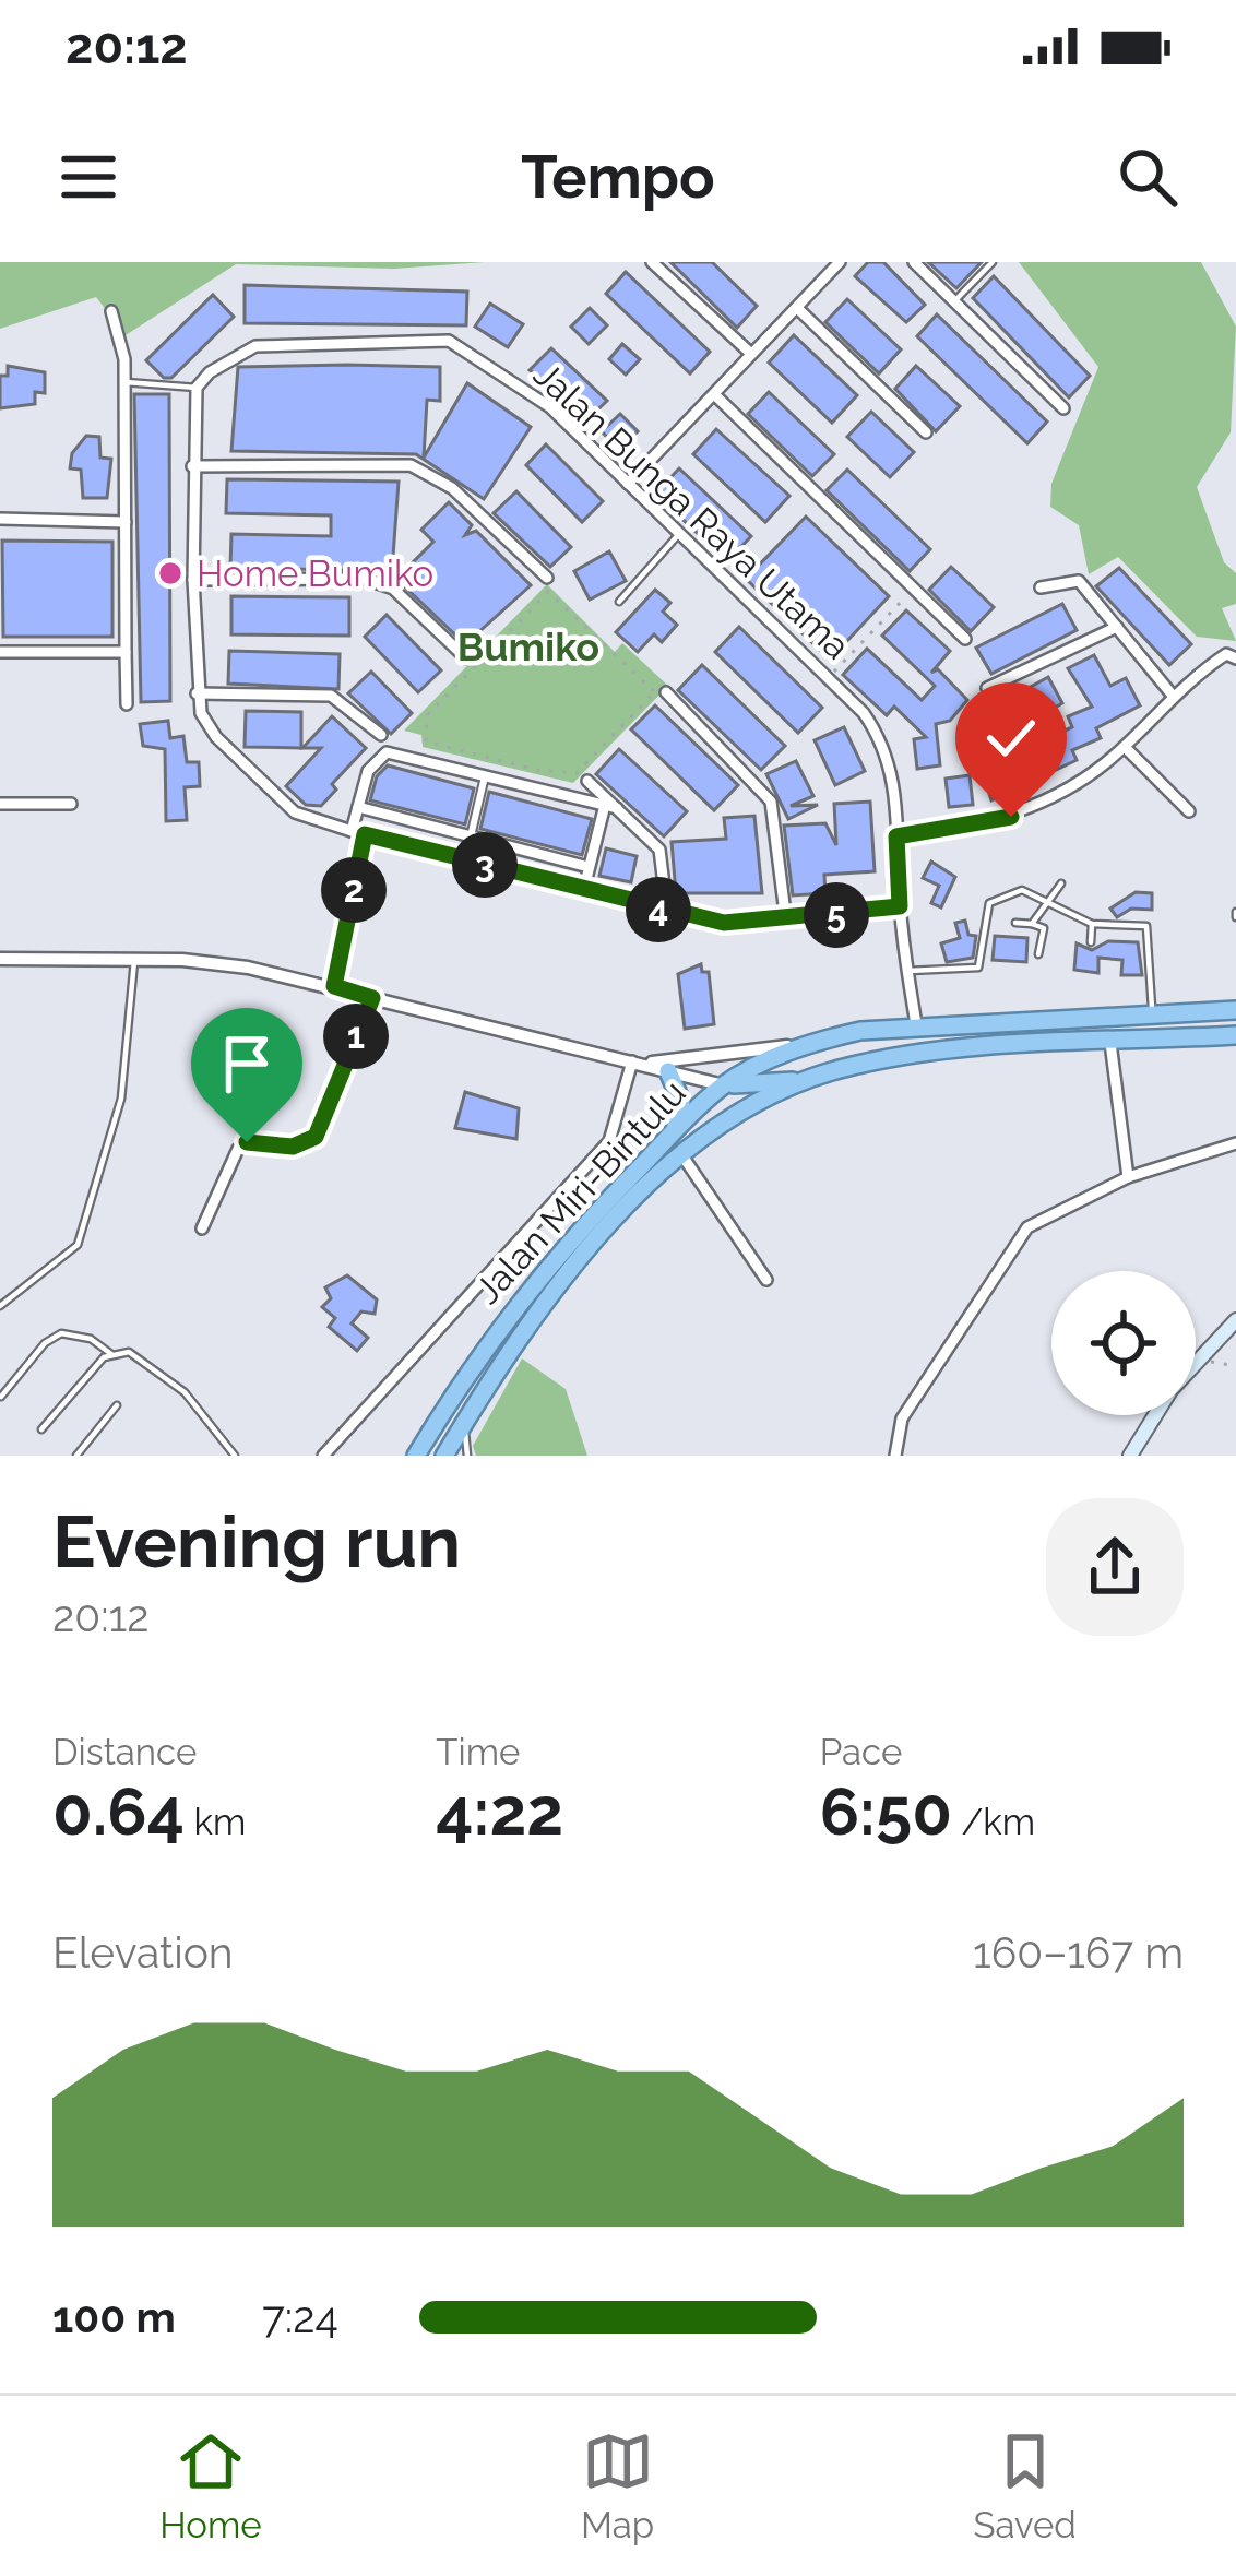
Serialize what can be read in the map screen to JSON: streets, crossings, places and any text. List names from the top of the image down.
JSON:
{
  "streets": {
    "highway": ["Jalan Miri-Bintulu"],
    "street": ["Jalan Bunga Raya Utama"]
  },
  "crossings": [
    ["Jalan Bunga Raya Utama", "Jalan Miri-Bintulu"]
  ],
  "districts": ["Bumiko"],
  "places": ["Home Bumiko"],
  "page": {
    "status": "20:12",
    "header": "Tempo",
    "pins": [
      "3",
      "2",
      "4",
      "5",
      "1"
    ],
    "heading": ["Evening run", "20:12"],
    "stats": [
      ["Distance", "0.64 km"],
      ["Time", "4:22"],
      ["Pace", "6:50 /km"]
    ],
    "chart": ["Elevation", "160–167 m"],
    "list": [
      {
        "name": "100 m",
        "note": "7:24"
      }
    ],
    "tabs": ["Home", "Map", "Saved"]
  }
}
